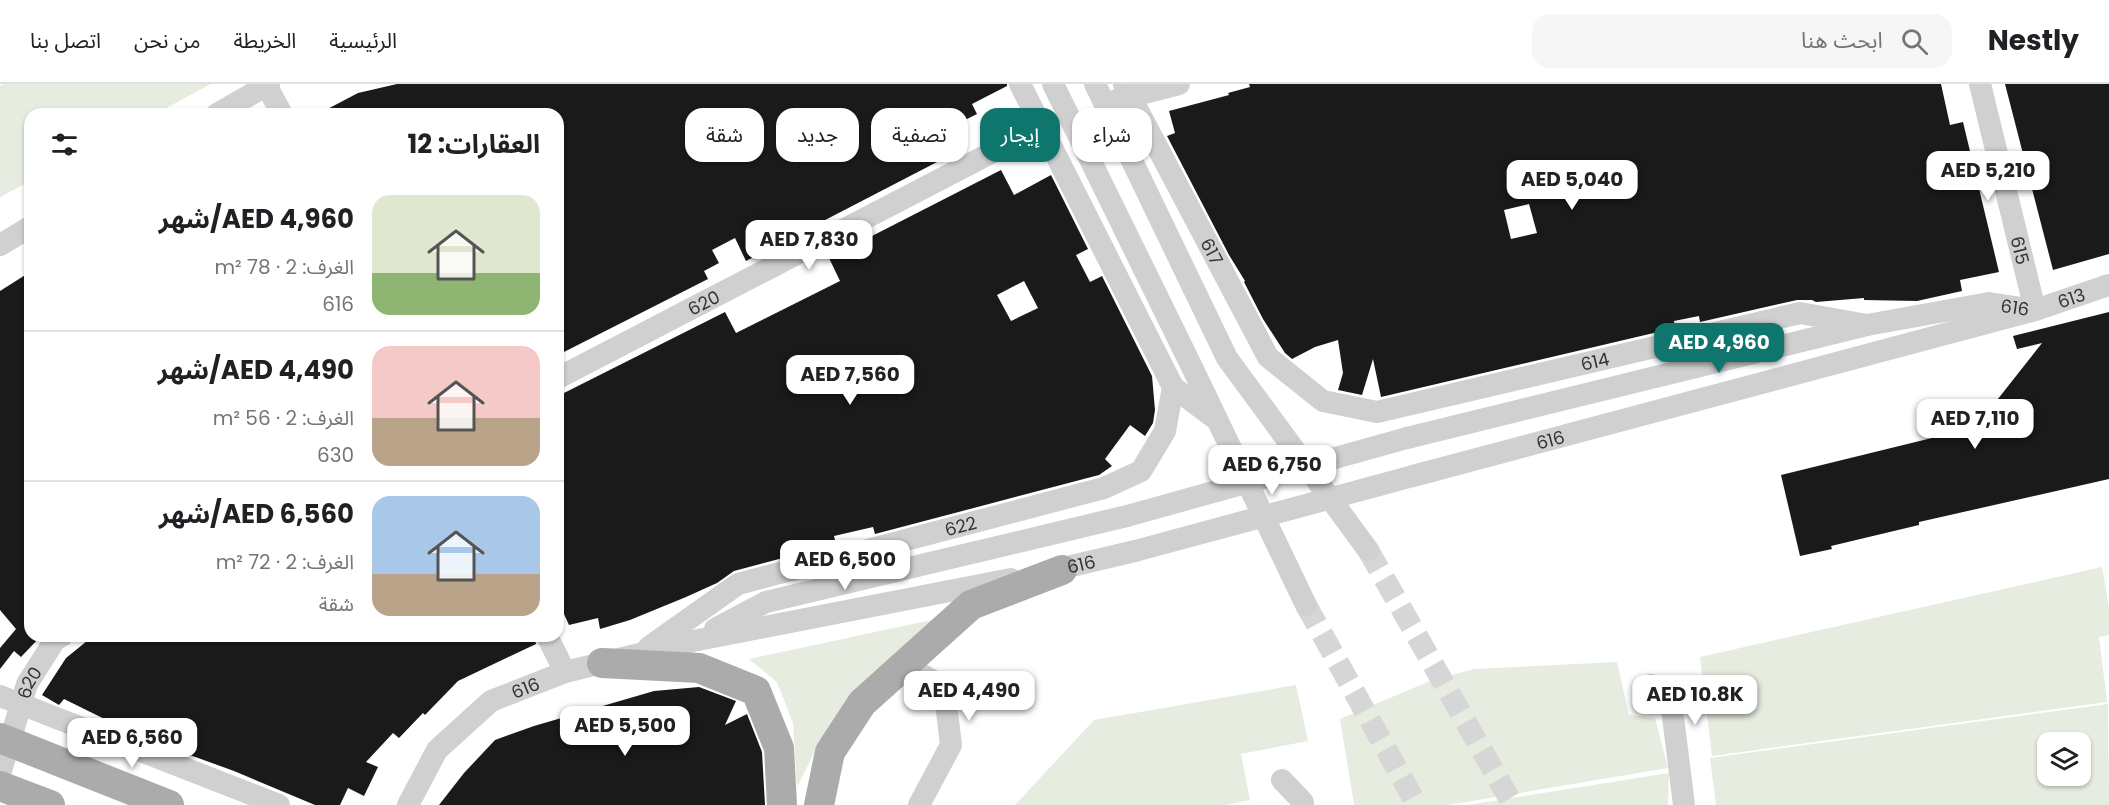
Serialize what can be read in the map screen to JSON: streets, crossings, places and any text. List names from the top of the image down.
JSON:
{
  "streets": {
    "street": [
      "615",
      "617",
      "613",
      "620",
      "616",
      "614",
      "622"
    ]
  },
  "crossings": [
    ["615", "613"],
    ["615", "616"],
    ["617", "614"],
    ["613", "616"],
    ["616", "614"],
    ["616", "622"]
  ],
  "page": {
    "header": "Nestly",
    "search": "ابحث هنا",
    "nav": [
      "الرئيسية",
      "الخريطة",
      "من نحن",
      "اتصل بنا"
    ],
    "chip": [
      "شراء",
      "إيجار",
      "تصفية",
      "جديد",
      "شقة"
    ],
    "heading": "العقارات: 12",
    "price": [
      "AED 5,210",
      "AED 5,040",
      "AED 7,830",
      "AED 4,960",
      "AED 7,560",
      "AED 7,110",
      "AED 6,750",
      "AED 6,500",
      "AED 4,490",
      "AED 10.8K",
      "AED 5,500",
      "AED 6,560"
    ],
    "list": [
      {
        "name": "AED 4,960/شهر",
        "note": "الغرف: 2 · 78 m² · 616"
      },
      {
        "name": "AED 4,490/شهر",
        "note": "الغرف: 2 · 56 m² · 630"
      },
      {
        "name": "AED 6,560/شهر",
        "note": "الغرف: 2 · 72 m² · شقة"
      }
    ]
  }
}
